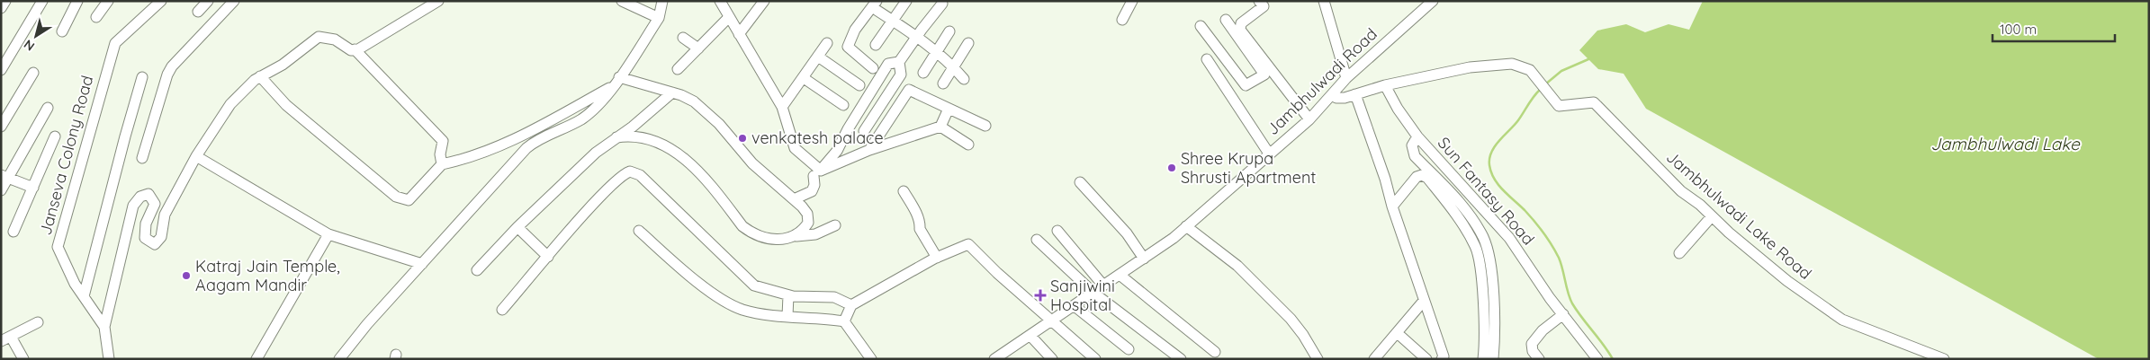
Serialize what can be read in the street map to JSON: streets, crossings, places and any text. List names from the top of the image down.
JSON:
{
  "streets": {
    "street": [
      "Jambhulwadi Road",
      "Janseva Colony Road",
      "Sun Fantasy Road",
      "Jambhulwadi Lake Road"
    ]
  },
  "crossings": [
    ["Jambhulwadi Road", "Jambhulwadi Lake Road"],
    ["Sun Fantasy Road", "Jambhulwadi Lake Road"]
  ],
  "water": ["Jambhulwadi Lake"],
  "places": {
    "other": ["venkatesh palace", "Shree Krupa Shrusti Apartment", "Katraj Jain Temple, Aagam Mandir"],
    "health": ["Sanjiwini Hospital"]
  },
  "scale_bar": "100 m",
  "north": "bottom left"
}
